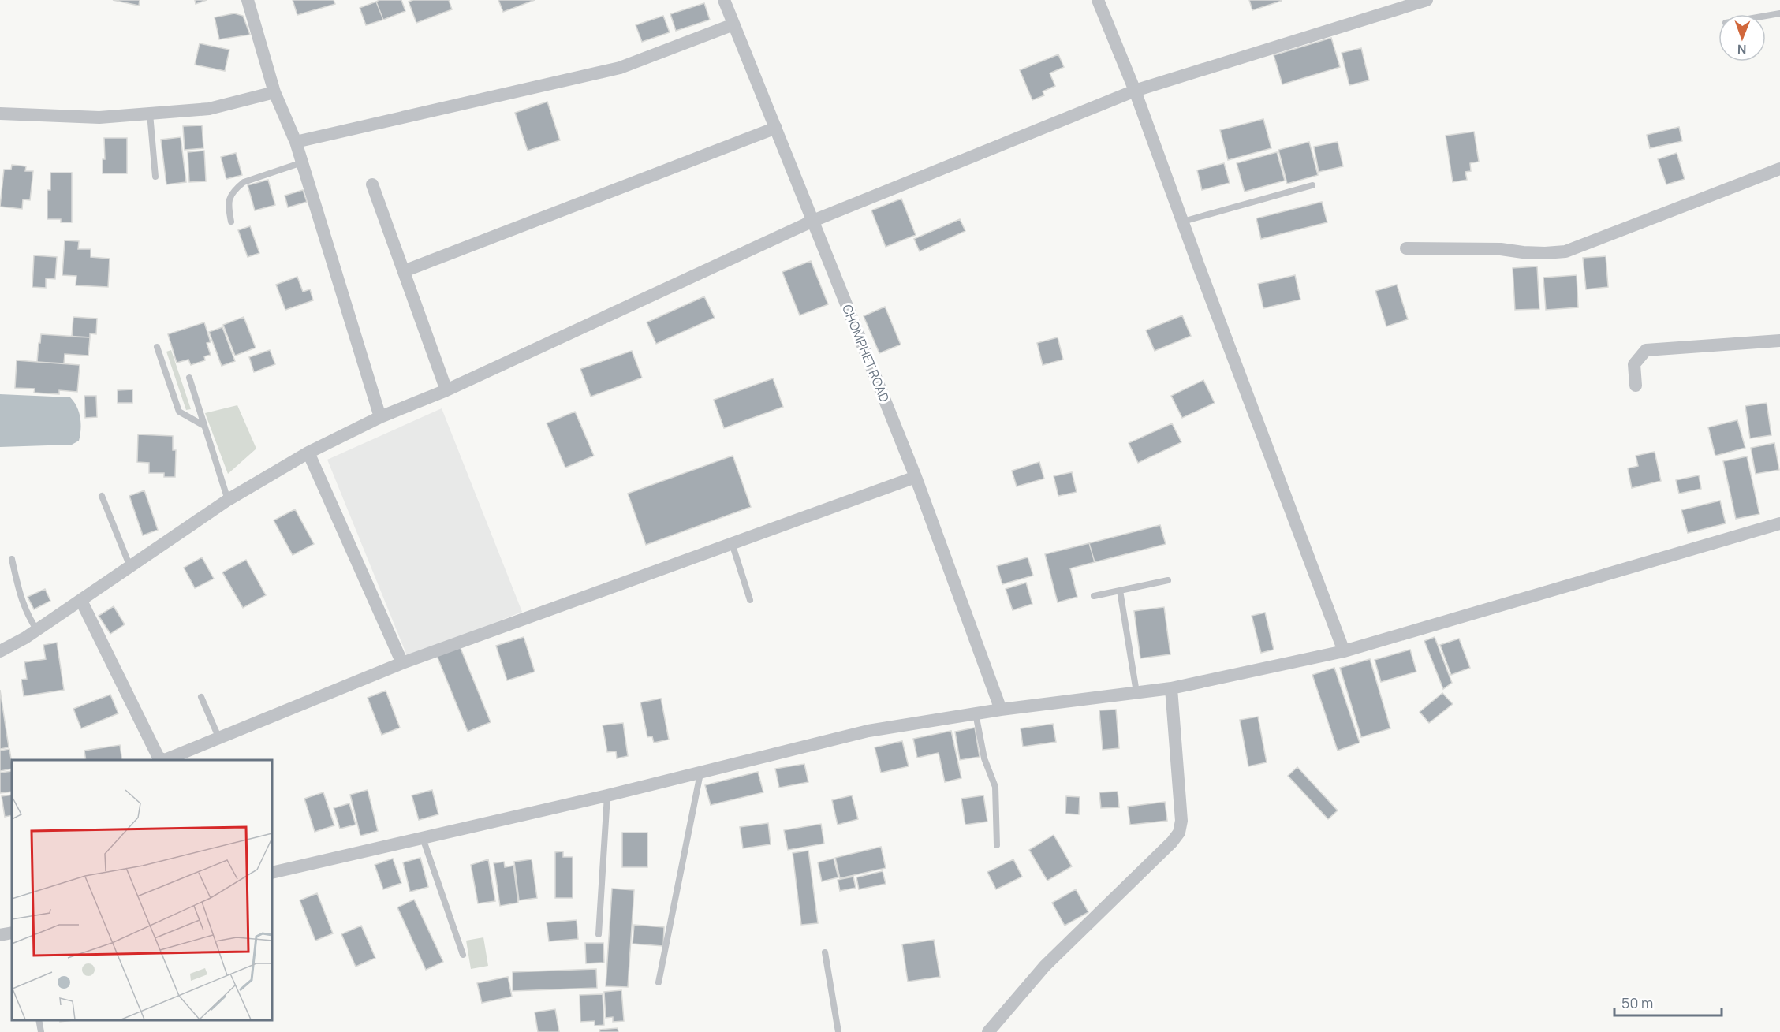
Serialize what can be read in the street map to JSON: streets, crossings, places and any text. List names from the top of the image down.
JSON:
{
  "streets": {
    "street": ["CHOMPHET ROAD"]
  },
  "scale_bar": "50 m",
  "north": "bottom"
}
